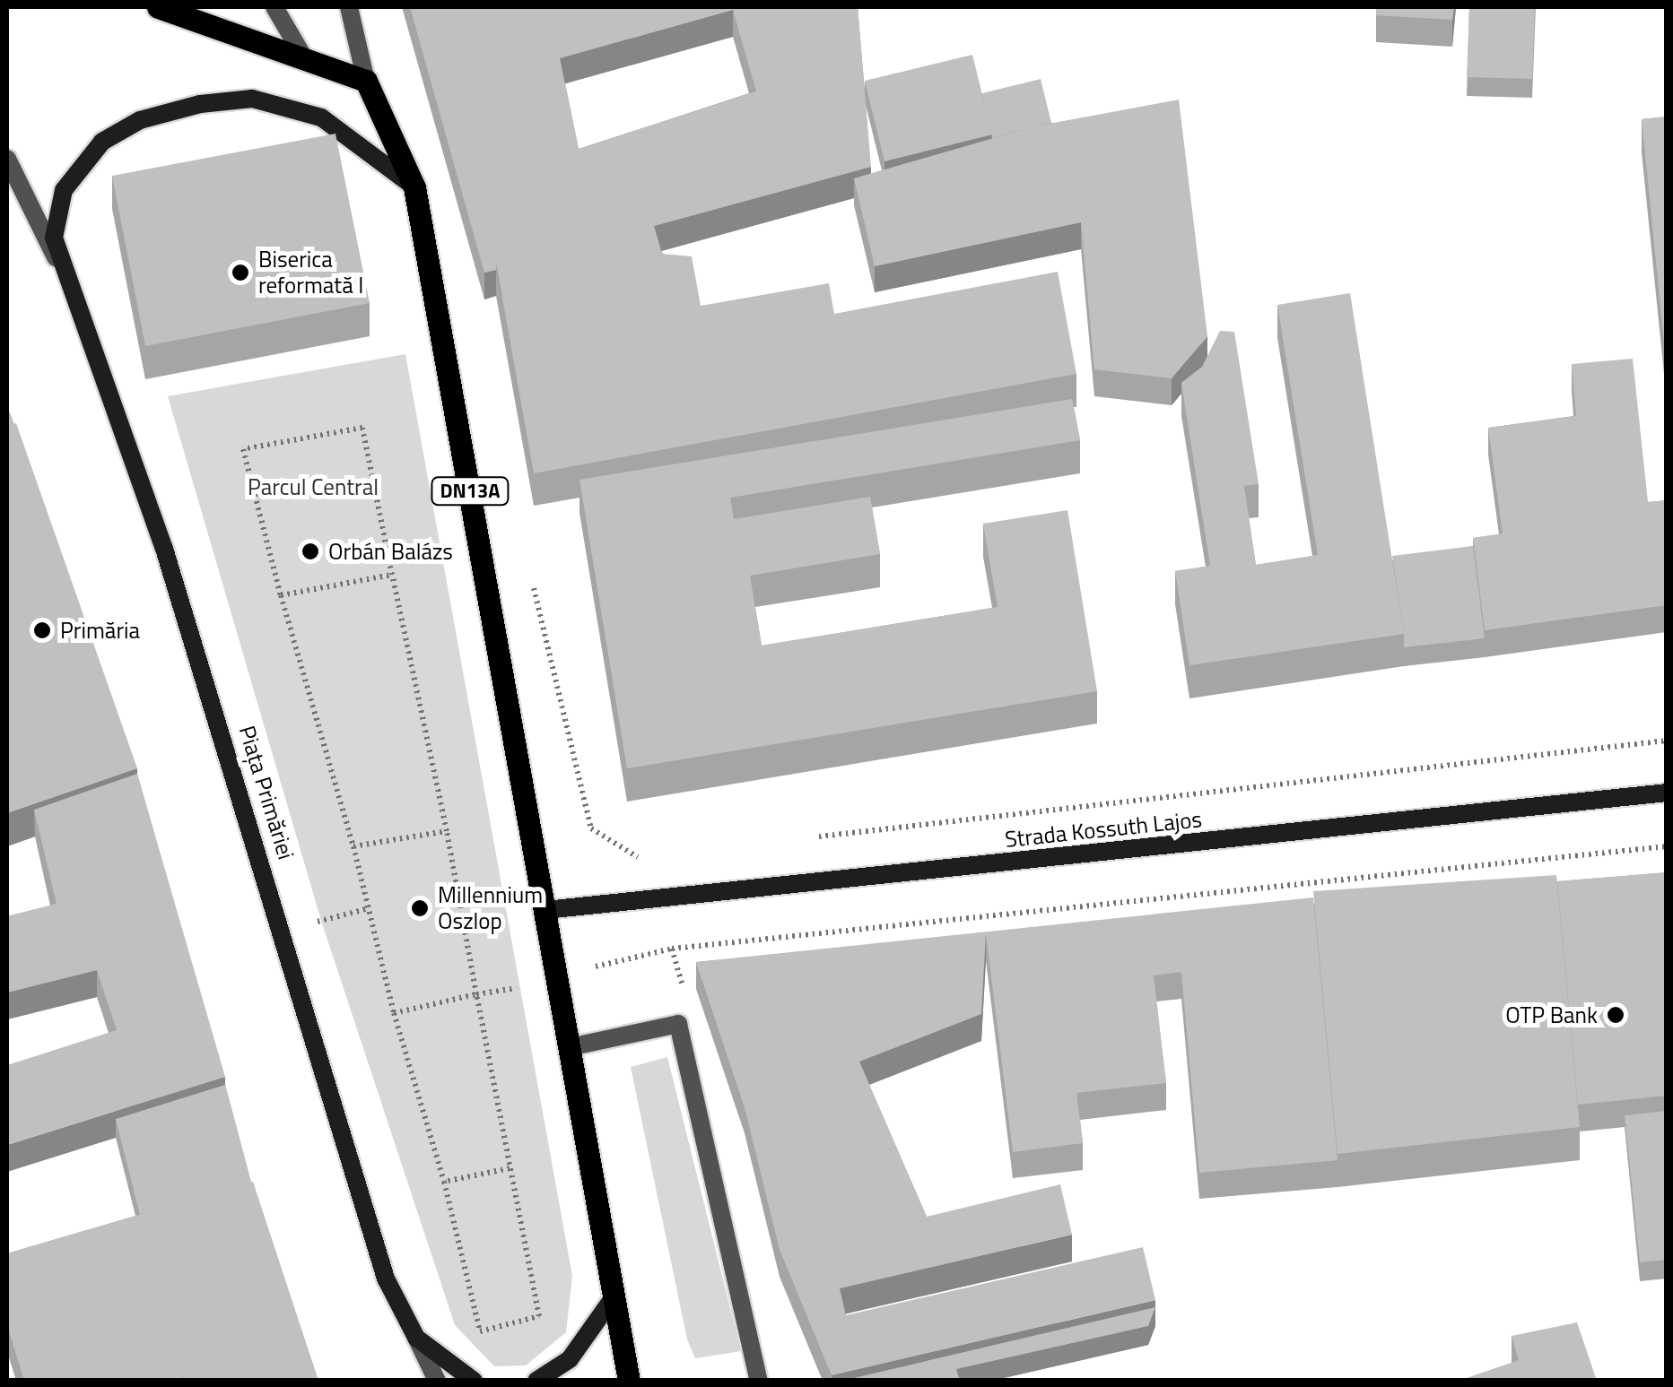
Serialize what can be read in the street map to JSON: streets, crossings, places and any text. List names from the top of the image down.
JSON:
{
  "streets": {
    "main road": ["DN13A", "Piața Primăriei", "Strada Kossuth Lajos"]
  },
  "crossings": [
    ["DN13A", "Piața Primăriei"],
    ["DN13A", "Strada Kossuth Lajos"]
  ],
  "parks": ["Parcul Central"],
  "places": [
    "Biserica reformată I",
    "Orbán Balázs",
    "Primăria",
    "Millennium Oszlop",
    "OTP Bank"
  ]
}
